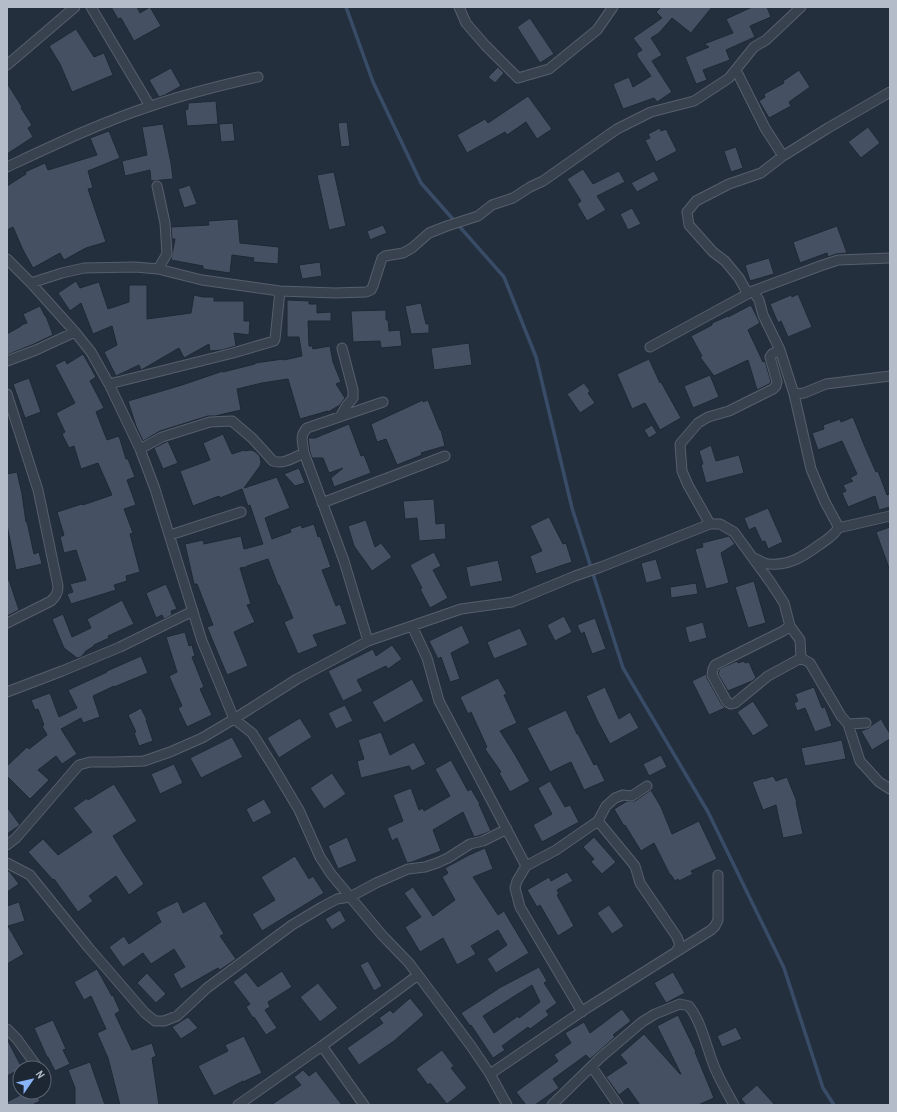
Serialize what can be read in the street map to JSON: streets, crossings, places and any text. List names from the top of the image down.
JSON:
{
  "north": "top right"
}
